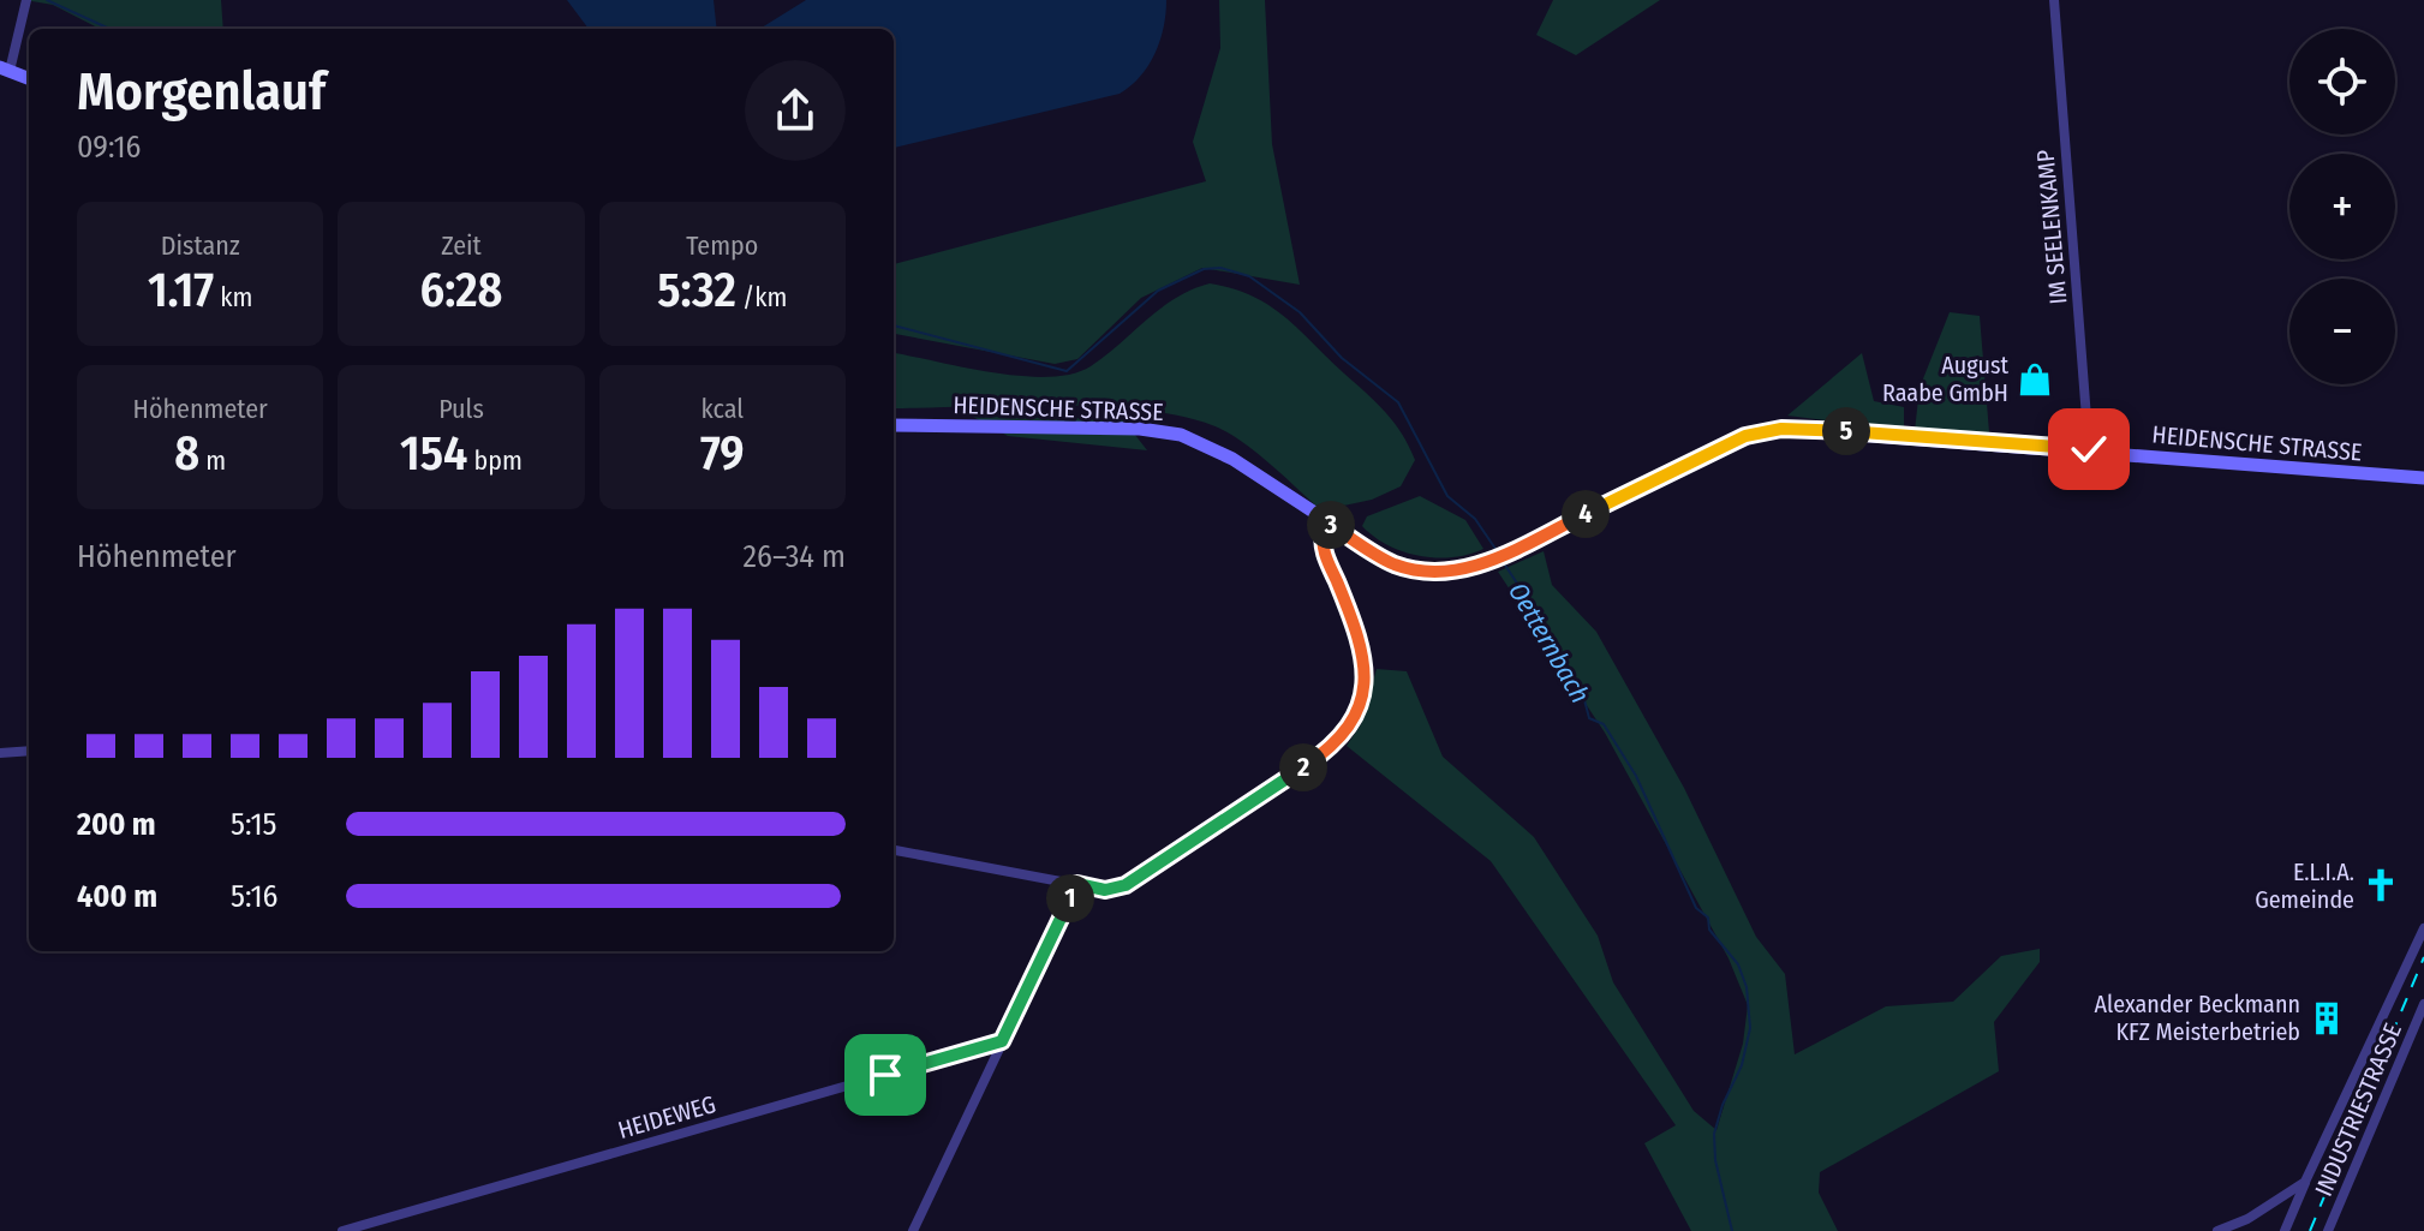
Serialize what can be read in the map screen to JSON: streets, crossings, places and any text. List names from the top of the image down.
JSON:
{
  "streets": {
    "main road": ["HEIDENSCHE STRASSE"],
    "street": ["IM SEELENKAMP", "INDUSTRIESTRASSE", "HEIDEWEG"]
  },
  "crossings": [
    ["IM SEELENKAMP", "HEIDENSCHE STRASSE"]
  ],
  "water": ["Oetternbach"],
  "places": {
    "shop": ["August Raabe GmbH"],
    "church": ["E.L.I.A. Gemeinde"],
    "building": ["Alexander Beckmann KFZ Meisterbetrieb"]
  },
  "page": {
    "map_buttons": ["+", "−"],
    "heading": ["Morgenlauf", "09:16"],
    "stats": [
      ["Distanz", "1.17 km"],
      ["Zeit", "6:28"],
      ["Tempo", "5:32 /km"],
      ["Höhenmeter", "8 m"],
      ["Puls", "154 bpm"],
      ["kcal", "79"]
    ],
    "pins": [
      "5",
      "4",
      "3",
      "2",
      "1"
    ],
    "chart": ["Höhenmeter", "26–34 m"],
    "list": [
      {
        "name": "200 m",
        "note": "5:15"
      },
      {
        "name": "400 m",
        "note": "5:16"
      }
    ]
  }
}
